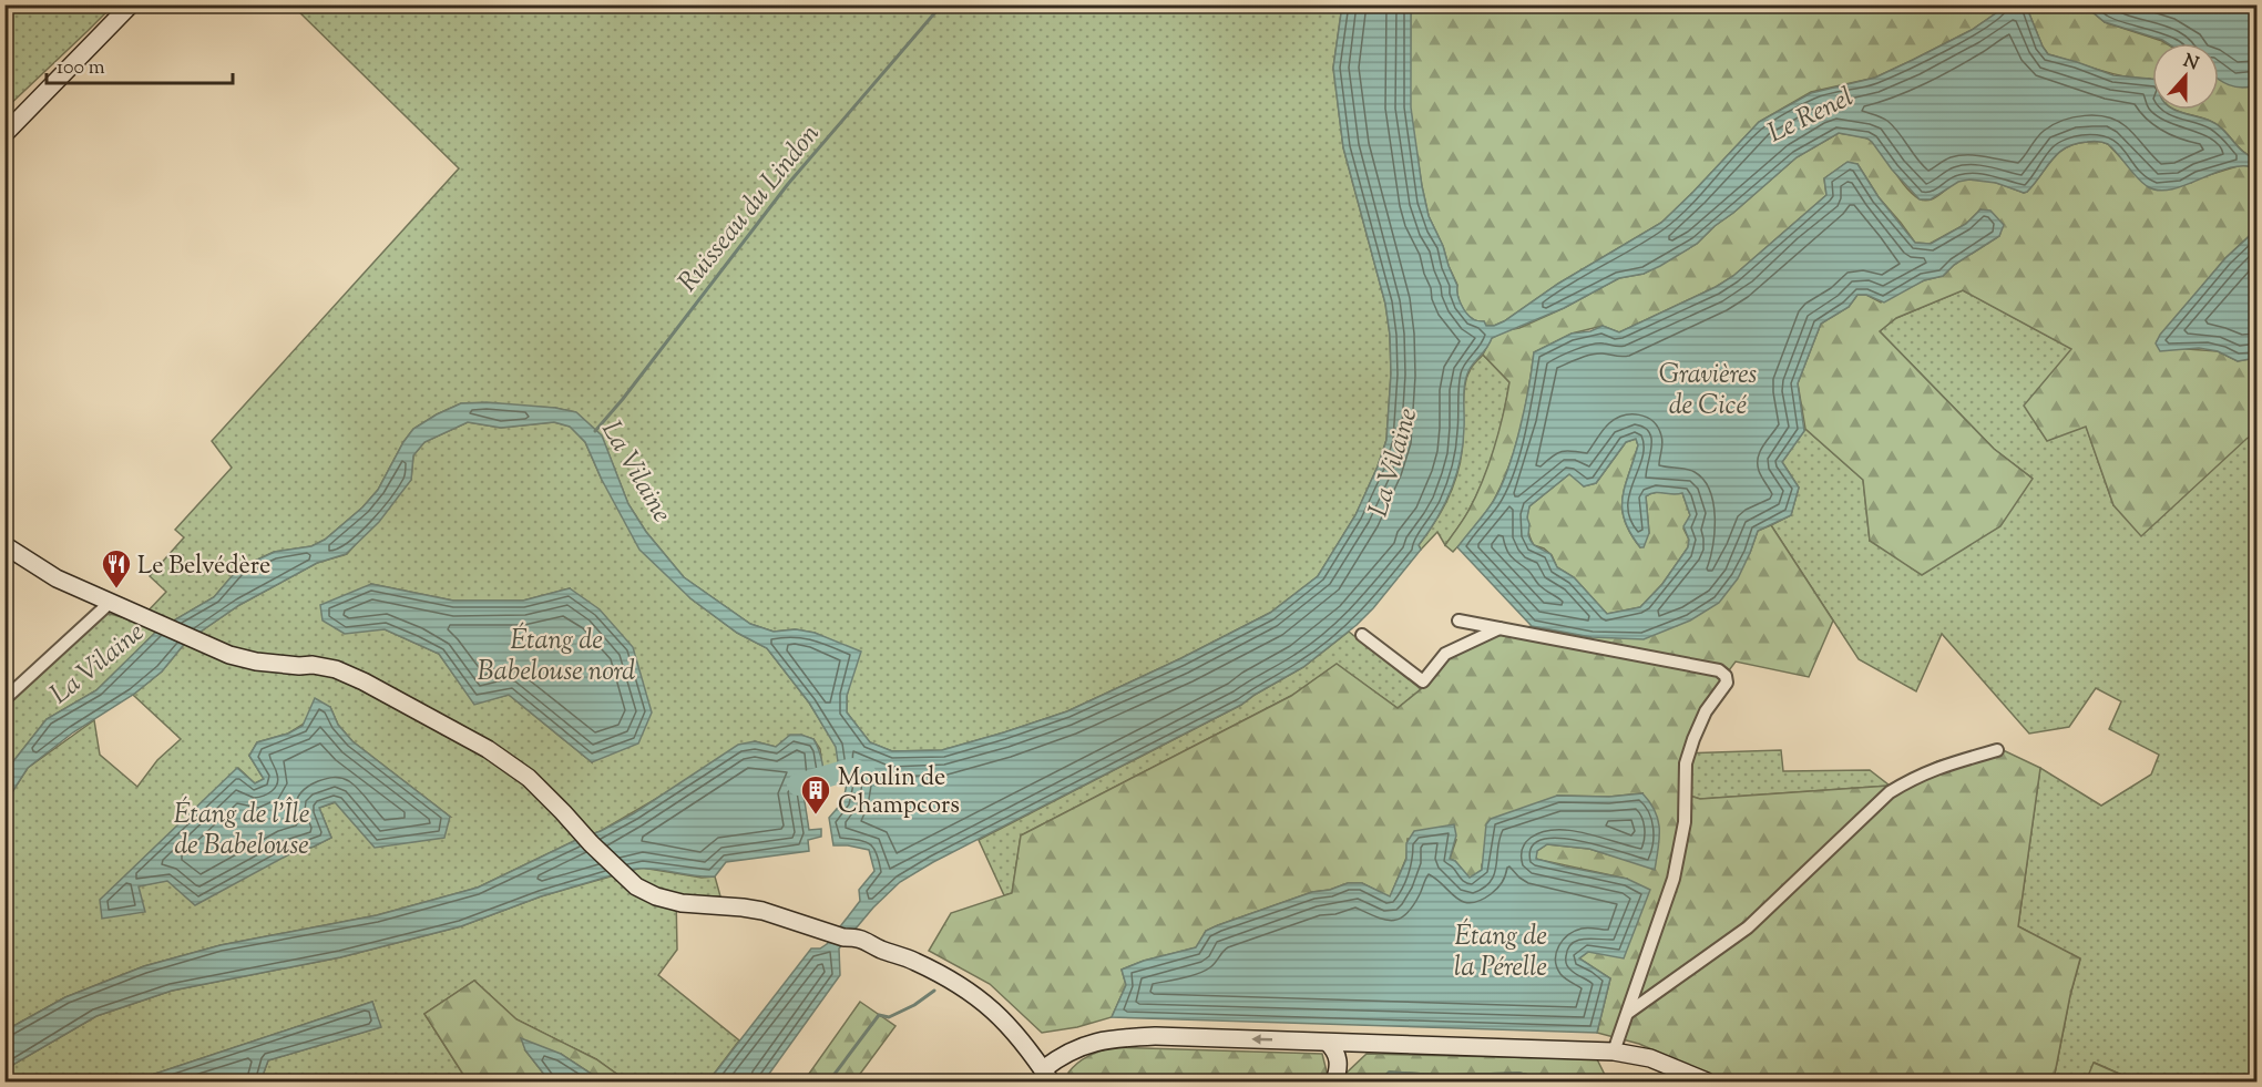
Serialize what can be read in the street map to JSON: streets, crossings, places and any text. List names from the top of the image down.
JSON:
{
  "water": [
    "Le Renel",
    "Ruisseau du Lindon",
    "Gravières de Cicé",
    "La Vilaine",
    "Étang de Babelouse nord",
    "Étang de l'Île de Babelouse",
    "Étang de la Pérelle"
  ],
  "places": {
    "restaurant": ["Le Belvédère"],
    "building": ["Moulin de Champcors"]
  },
  "scale_bar": "100 m",
  "north": "top"
}
